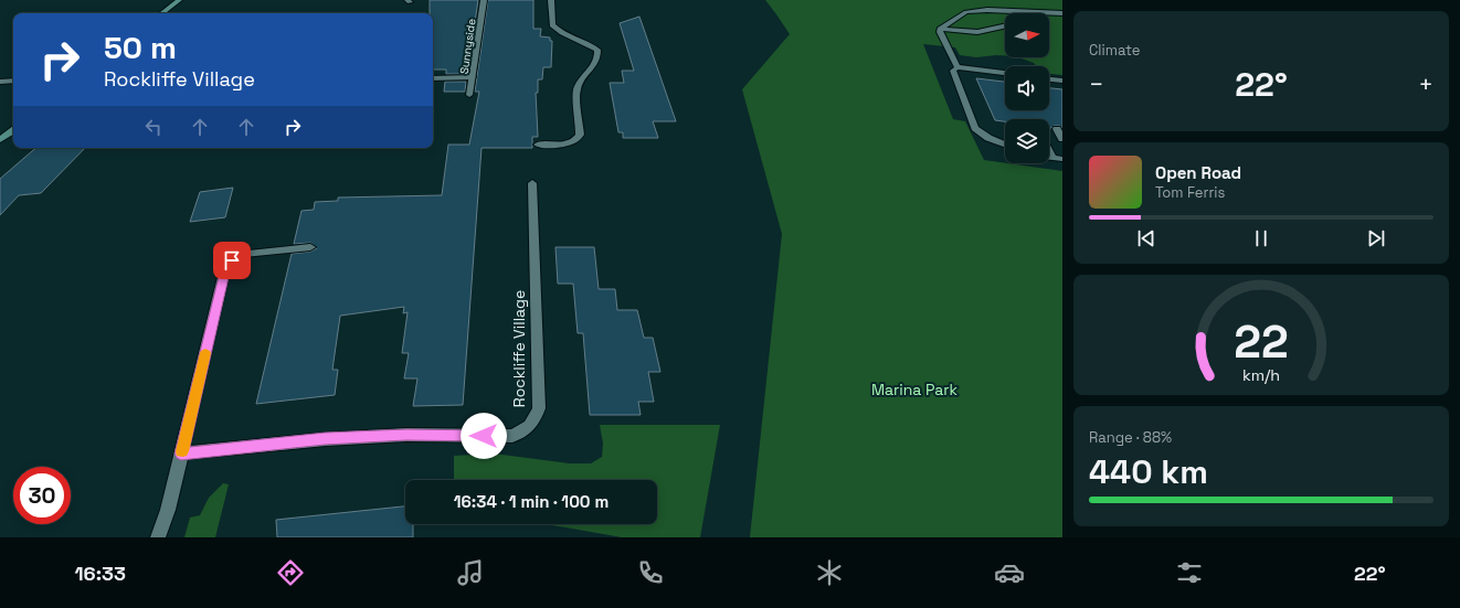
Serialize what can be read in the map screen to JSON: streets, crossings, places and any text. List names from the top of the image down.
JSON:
{
  "streets": {
    "street": ["Sunnyside", "Rockliffe Village"]
  },
  "parks": ["Marina Park"],
  "north": "right",
  "page": {
    "tile": [
      "Climate",
      ["Range · 88%", "440 km"]
    ],
    "turn": ["50 m", "Rockliffe Village"],
    "heat": ["−", "22°", "+"],
    "song": ["Open Road", "Tom Ferris"],
    "limit": "30",
    "trip": "16:34 · 1 min · 100 m",
    "tabs": ["16:33", "22°"],
    "gauge": ["22", "km/h"]
  }
}
